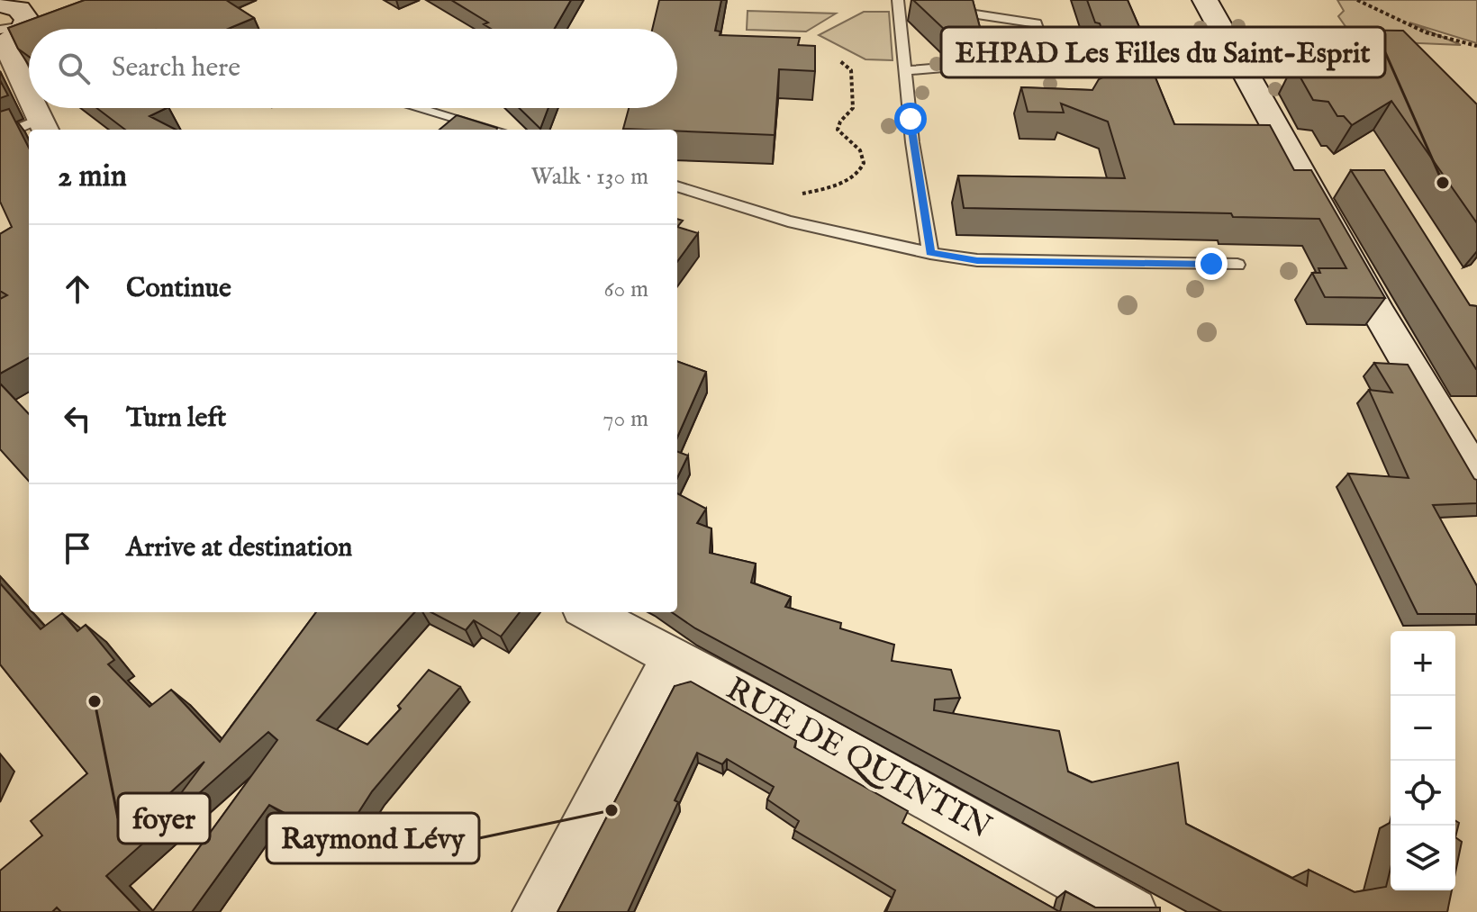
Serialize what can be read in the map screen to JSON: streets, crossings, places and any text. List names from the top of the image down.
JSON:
{
  "streets": {
    "street": ["RUE DE QUINTIN"]
  },
  "places": ["EHPAD Les Filles du Saint-Esprit", "foyer", "Raymond Lévy"],
  "page": {
    "search": "Search here",
    "heading": ["2 min", "Walk · 130 m"],
    "list": [
      ["Continue", "60 m"],
      ["Turn left", "70 m"],
      "Arrive at destination"
    ],
    "map_buttons": ["+", "−"]
  }
}
